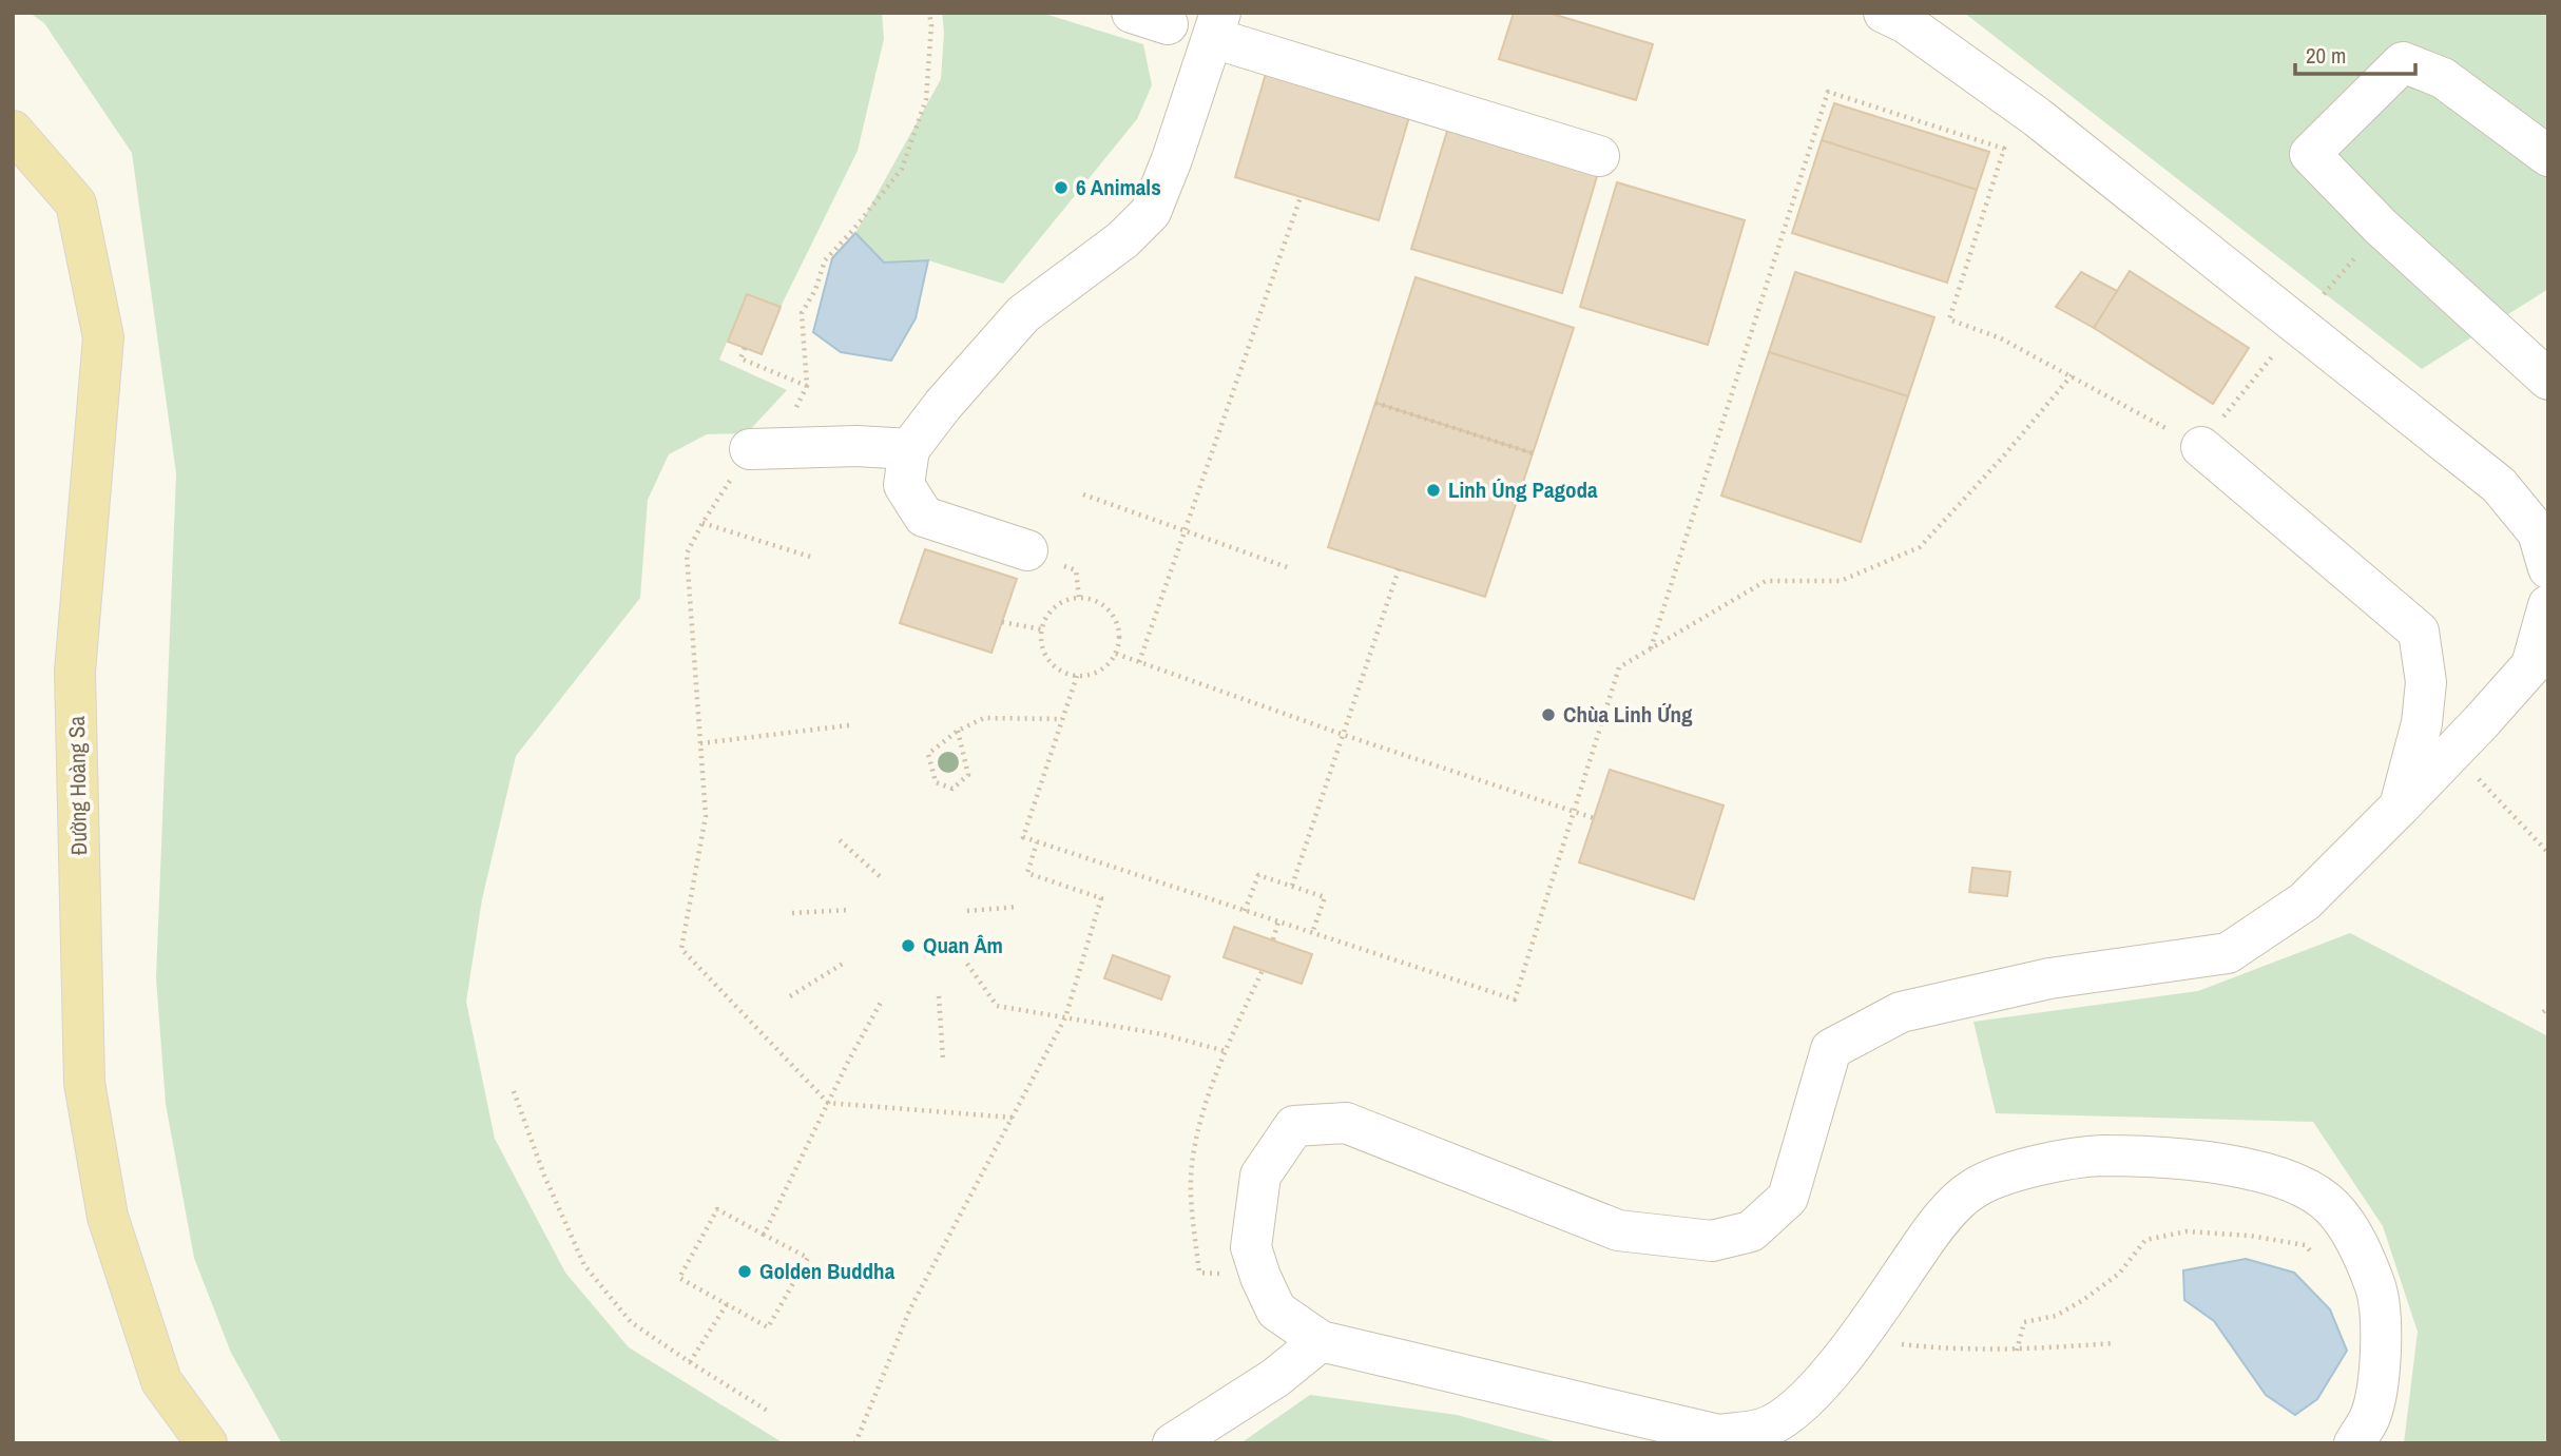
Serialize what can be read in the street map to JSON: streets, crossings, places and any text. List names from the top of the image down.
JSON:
{
  "streets": {
    "main road": ["Đường Hoàng Sa"]
  },
  "places": [
    "6 Animals",
    "Linh Úng Pagoda",
    "Chùa Linh Ứng",
    "Quan Âm",
    "Golden Buddha"
  ],
  "scale_bar": "20 m"
}
